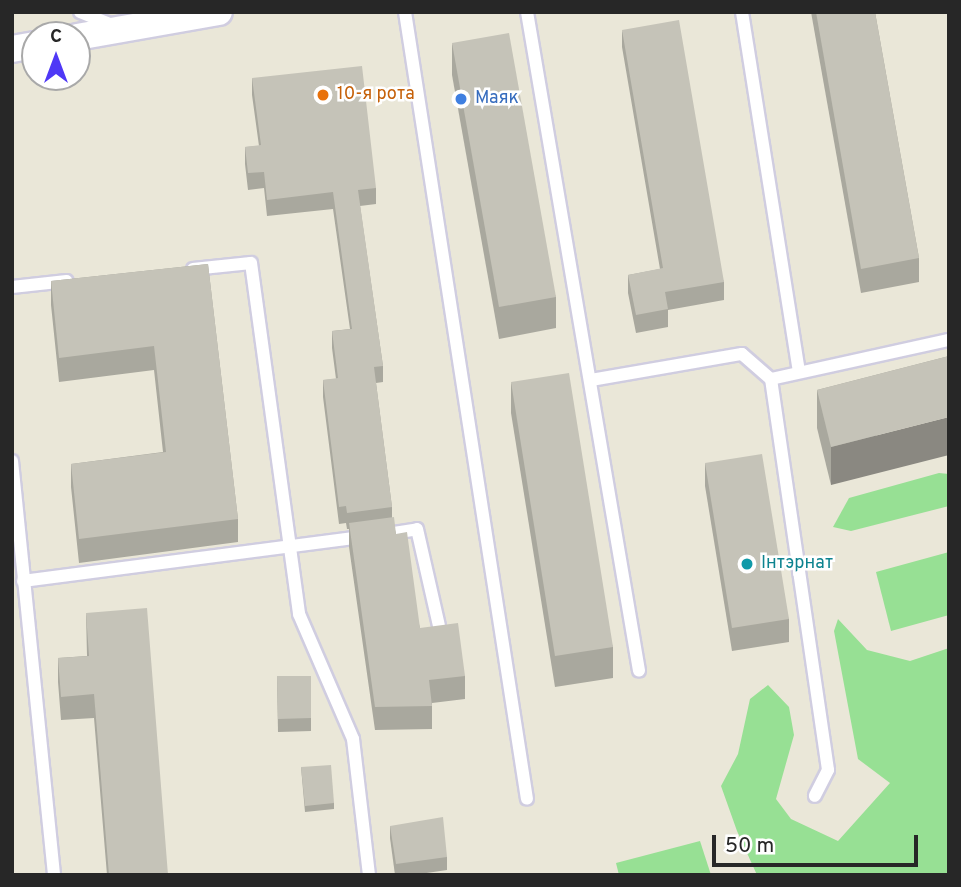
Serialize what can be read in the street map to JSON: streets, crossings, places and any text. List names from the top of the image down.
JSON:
{
  "places": ["10-я рота", "Маяк", "Інтэрнат"],
  "scale_bar": "50 m",
  "north": "top"
}
